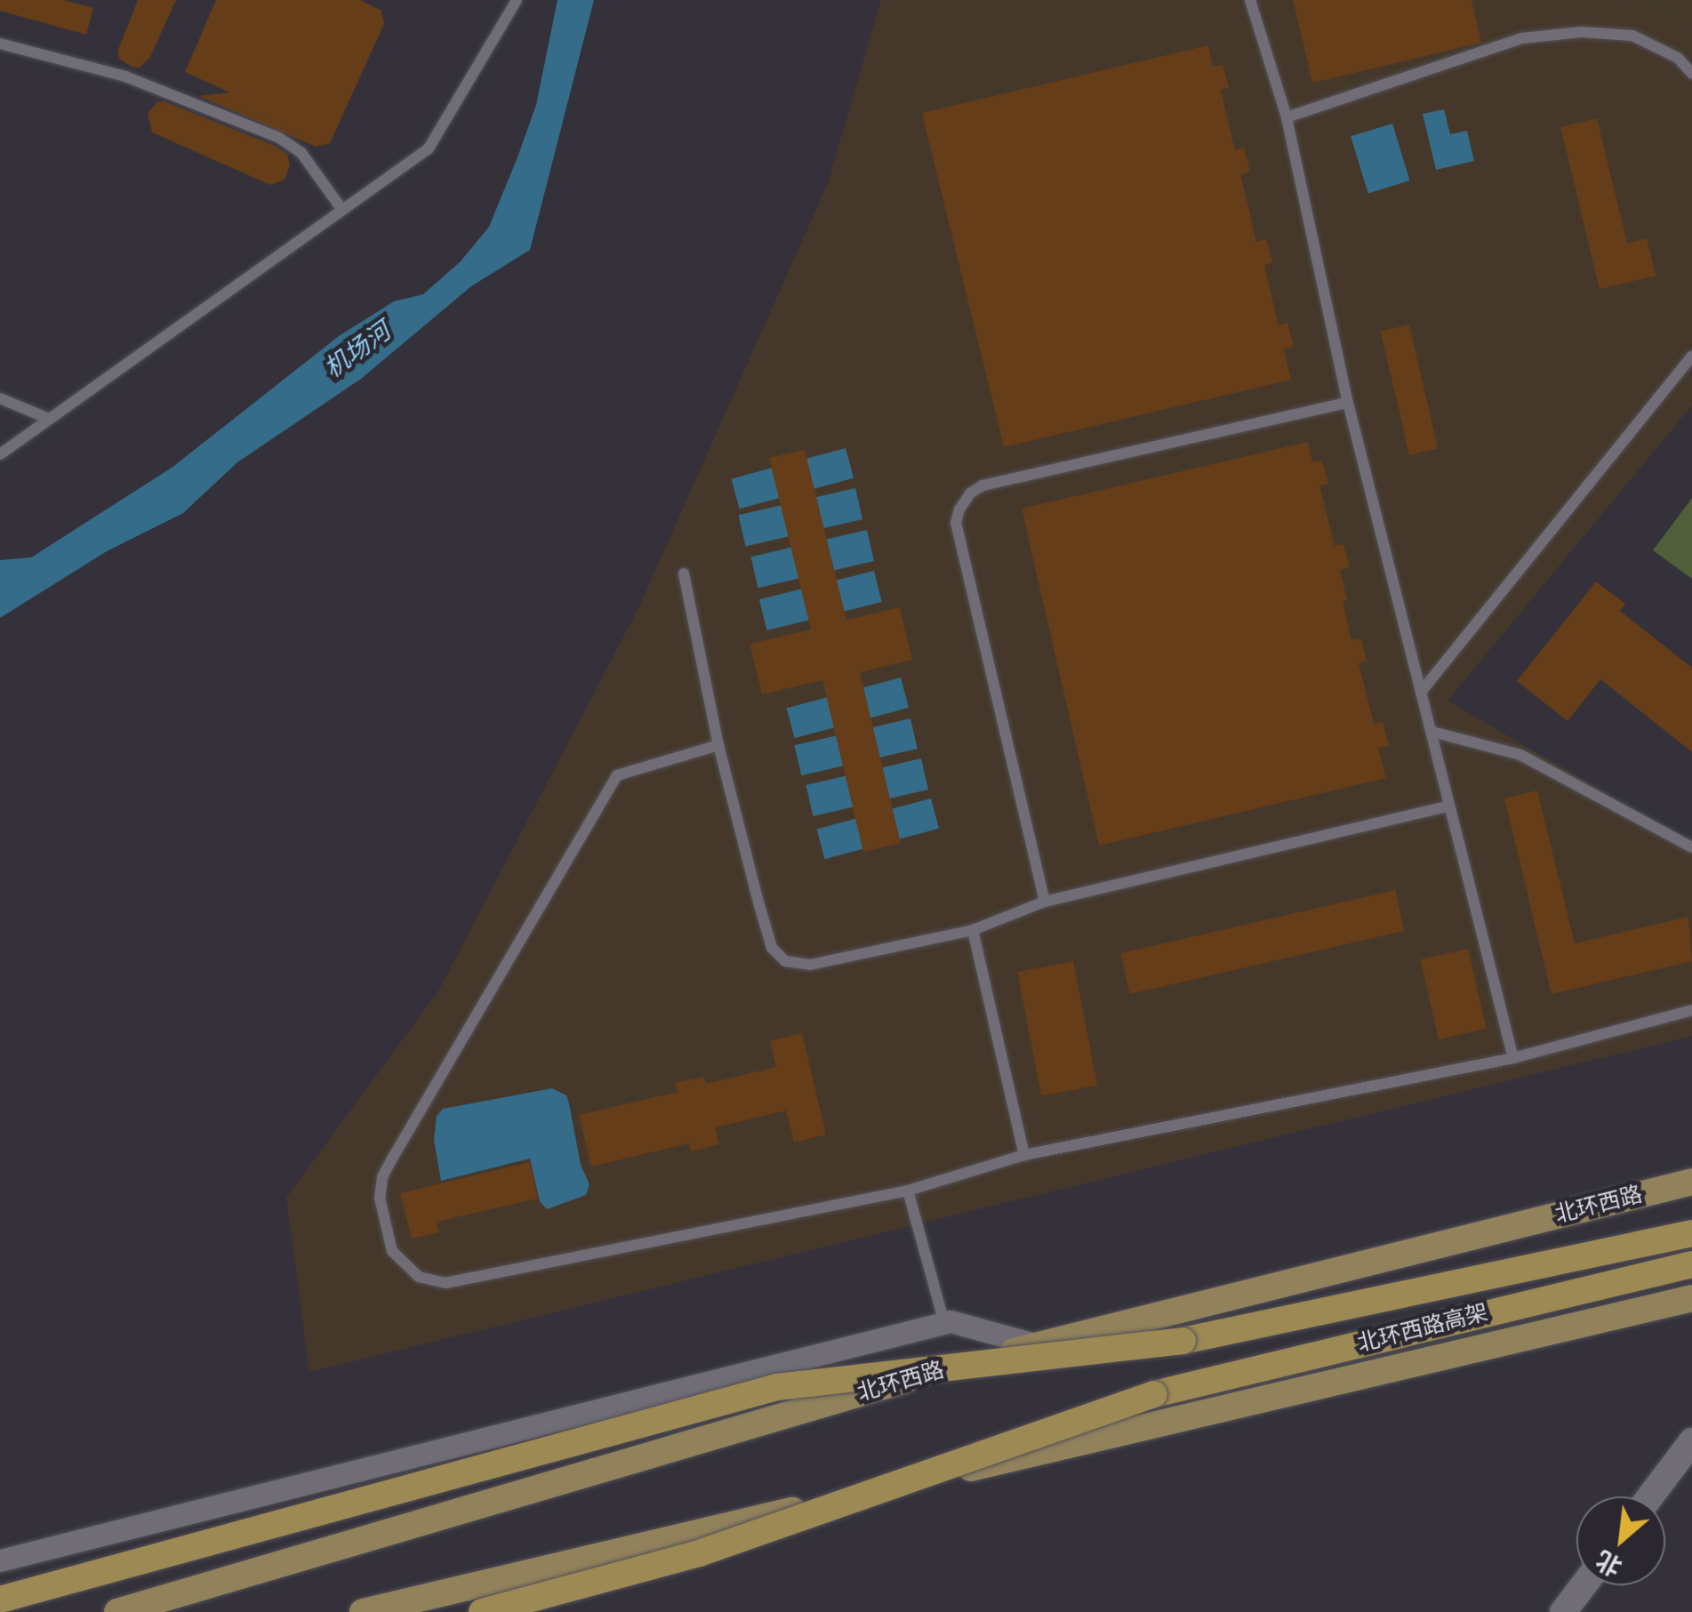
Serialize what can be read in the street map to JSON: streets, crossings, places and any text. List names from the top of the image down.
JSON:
{
  "streets": {
    "highway": ["北环西路高架"],
    "main road": ["北环西路"]
  },
  "water": ["机场河"],
  "north": "bottom left"
}
